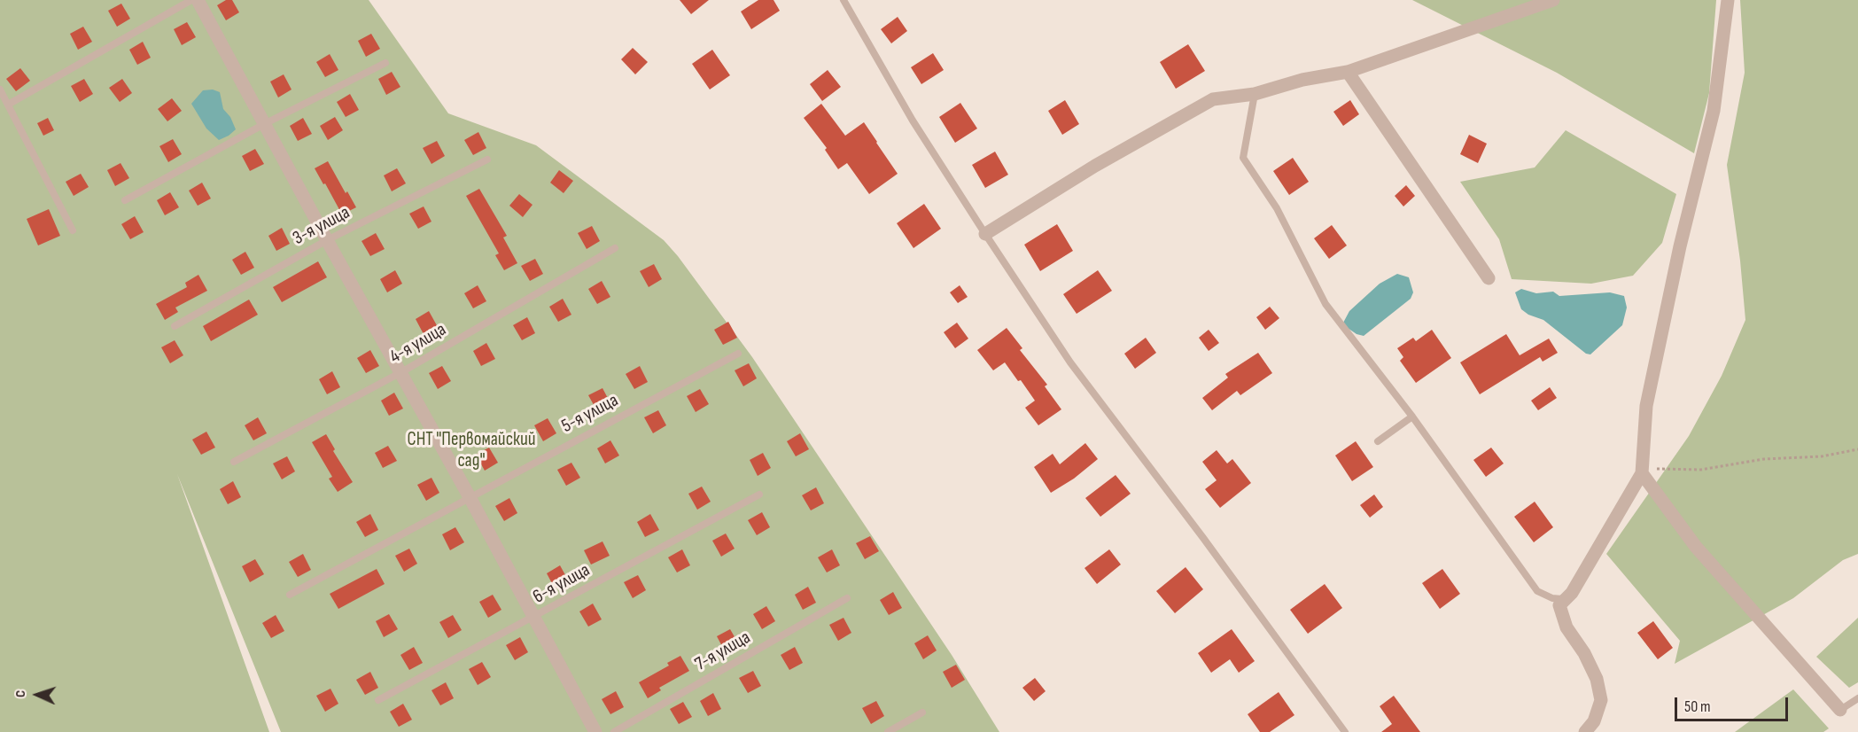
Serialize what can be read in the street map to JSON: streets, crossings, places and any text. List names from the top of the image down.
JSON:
{
  "streets": {
    "lane": [
      "3-я улица",
      "4-я улица",
      "5-я улица",
      "6-я улица",
      "7-я улица"
    ]
  },
  "parks": ["СНТ \"Первомайский сад\""],
  "scale_bar": "50 m",
  "north": "left"
}
